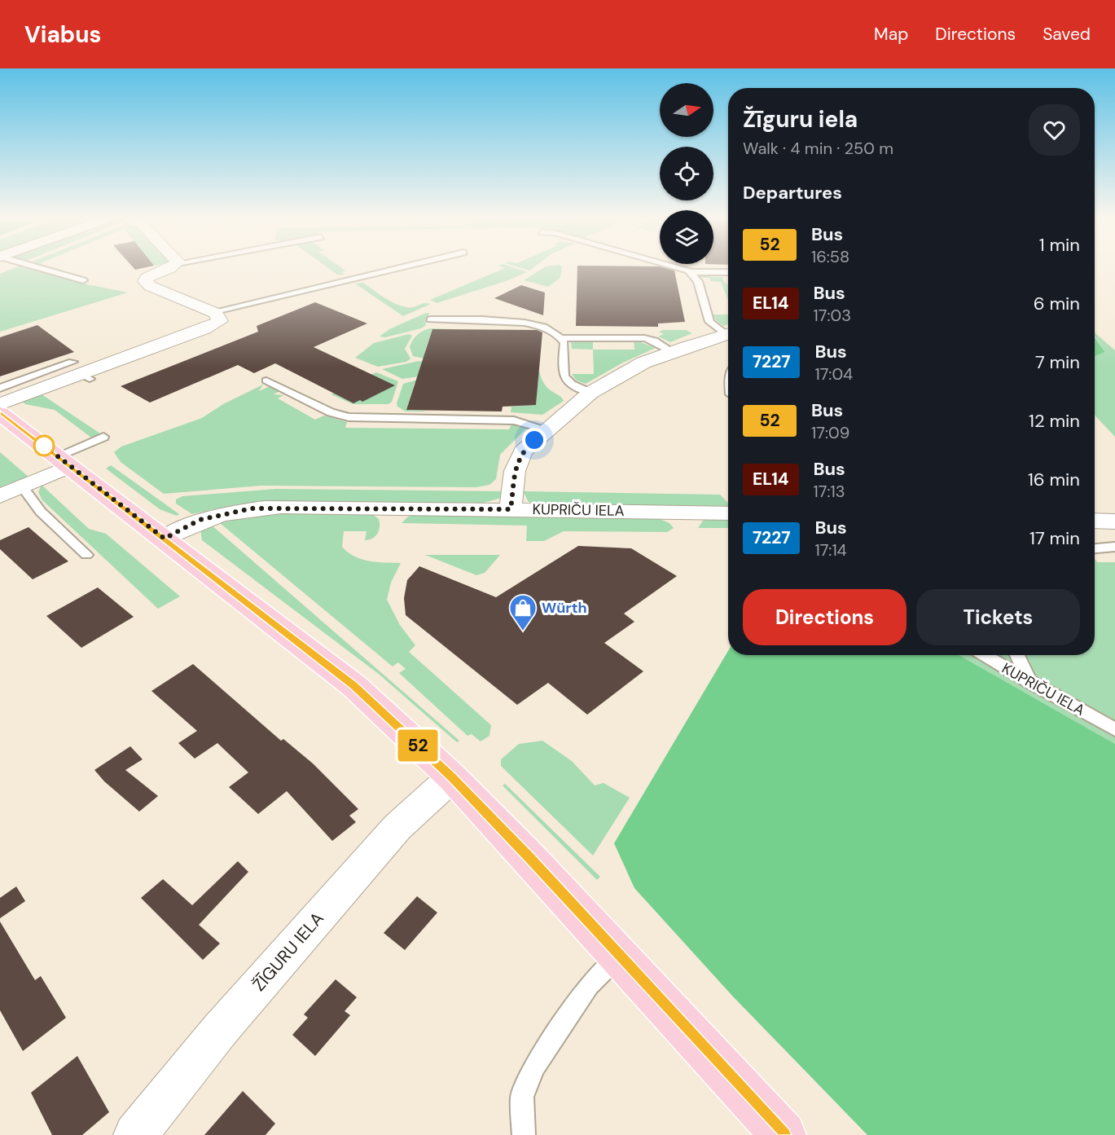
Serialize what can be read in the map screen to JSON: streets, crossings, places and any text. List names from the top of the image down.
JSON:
{
  "streets": {
    "street": ["KUPRIČU IELA", "ŽĪGURU IELA"]
  },
  "places": {
    "shop": ["Würth"]
  },
  "lines": ["bus line 52"],
  "north": "right",
  "page": {
    "header": "Viabus",
    "nav": ["Map", "Directions", "Saved"],
    "on_map": "52",
    "heading": [
      ["Žīguru iela", "Walk · 4 min · 250 m"],
      "Departures"
    ],
    "list": [
      {
        "mark": "52",
        "name": "Bus",
        "note": "16:58",
        "value": "1 min"
      },
      {
        "mark": "EL14",
        "name": "Bus",
        "note": "17:03",
        "value": "6 min"
      },
      {
        "mark": "7227",
        "name": "Bus",
        "note": "17:04",
        "value": "7 min"
      },
      {
        "mark": "52",
        "name": "Bus",
        "note": "17:09",
        "value": "12 min"
      },
      {
        "mark": "EL14",
        "name": "Bus",
        "note": "17:13",
        "value": "16 min"
      },
      {
        "mark": "7227",
        "name": "Bus",
        "note": "17:14",
        "value": "17 min"
      }
    ],
    "buttons": ["Directions", "Tickets"]
  }
}
